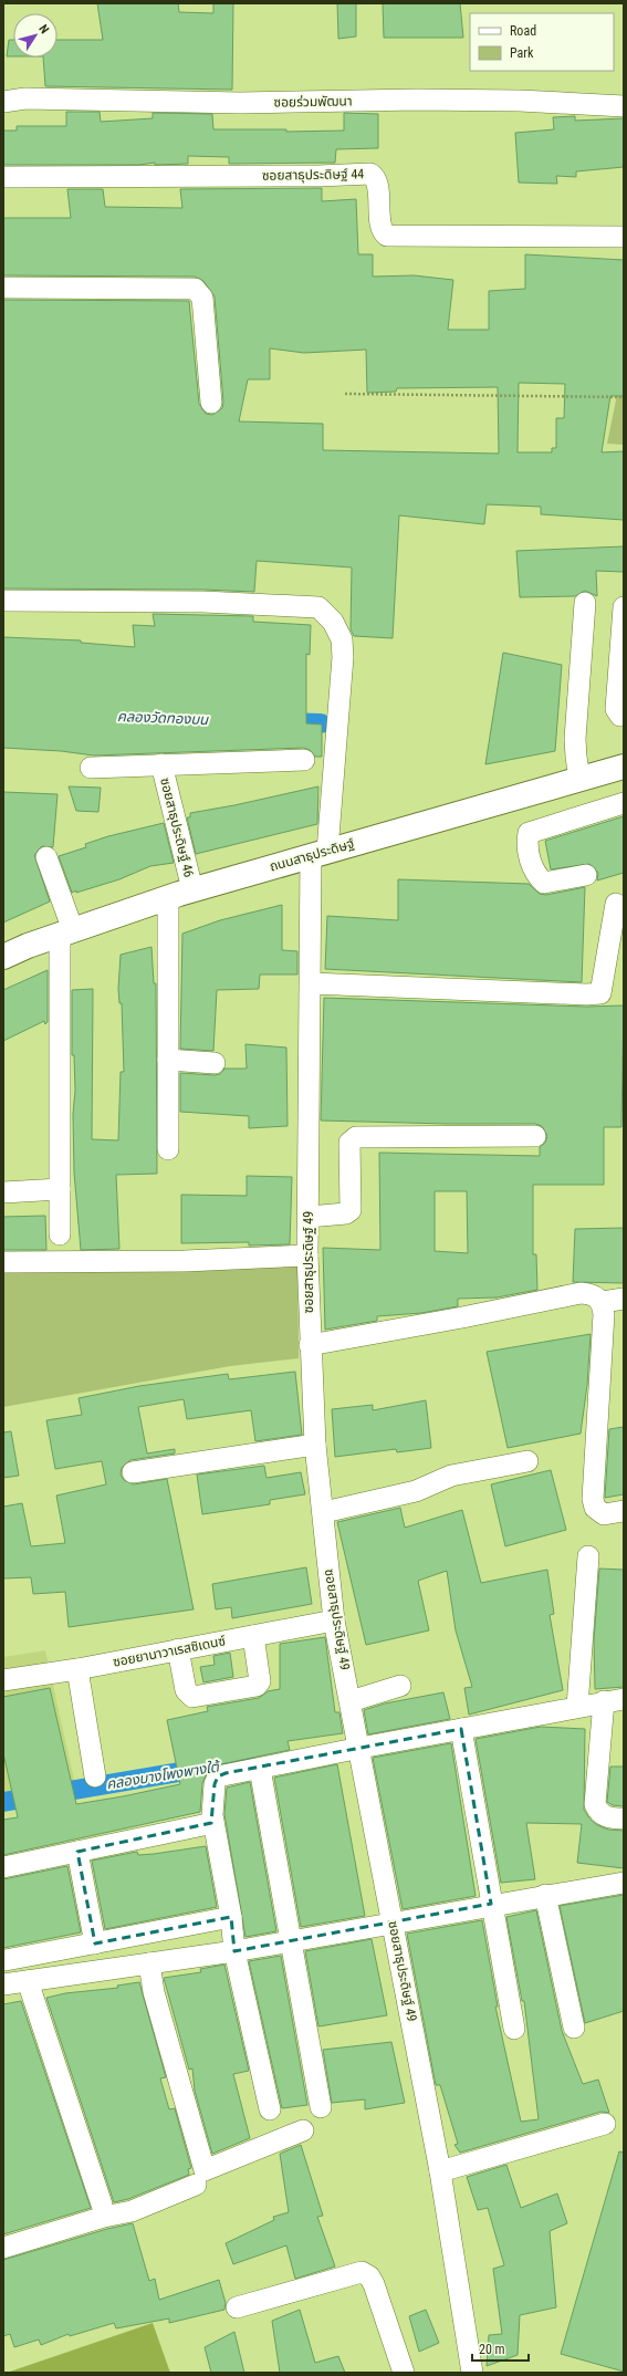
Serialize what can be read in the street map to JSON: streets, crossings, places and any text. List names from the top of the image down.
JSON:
{
  "streets": {
    "main road": ["ถนนสาธุประดิษฐ์"],
    "street": [
      "ซอยร่วมพัฒนา",
      "ซอยสาธุประดิษฐ์ 44",
      "ซอยสาธุประดิษฐ์ 46",
      "ซอยสาธุประดิษฐ์ 49",
      "ซอยยานาวาเรสซิเดนซ์"
    ]
  },
  "crossings": [
    ["ซอยสาธุประดิษฐ์ 46", "ถนนสาธุประดิษฐ์"],
    ["ถนนสาธุประดิษฐ์", "ซอยสาธุประดิษฐ์ 49"],
    ["ซอยสาธุประดิษฐ์ 49", "ซอยยานาวาเรสซิเดนซ์"]
  ],
  "water": ["คลองวัดทองบน", "คลองบางโพงพางใต้"],
  "legend": ["Road", "Park"],
  "scale_bar": "20 m",
  "north": "top right"
}
